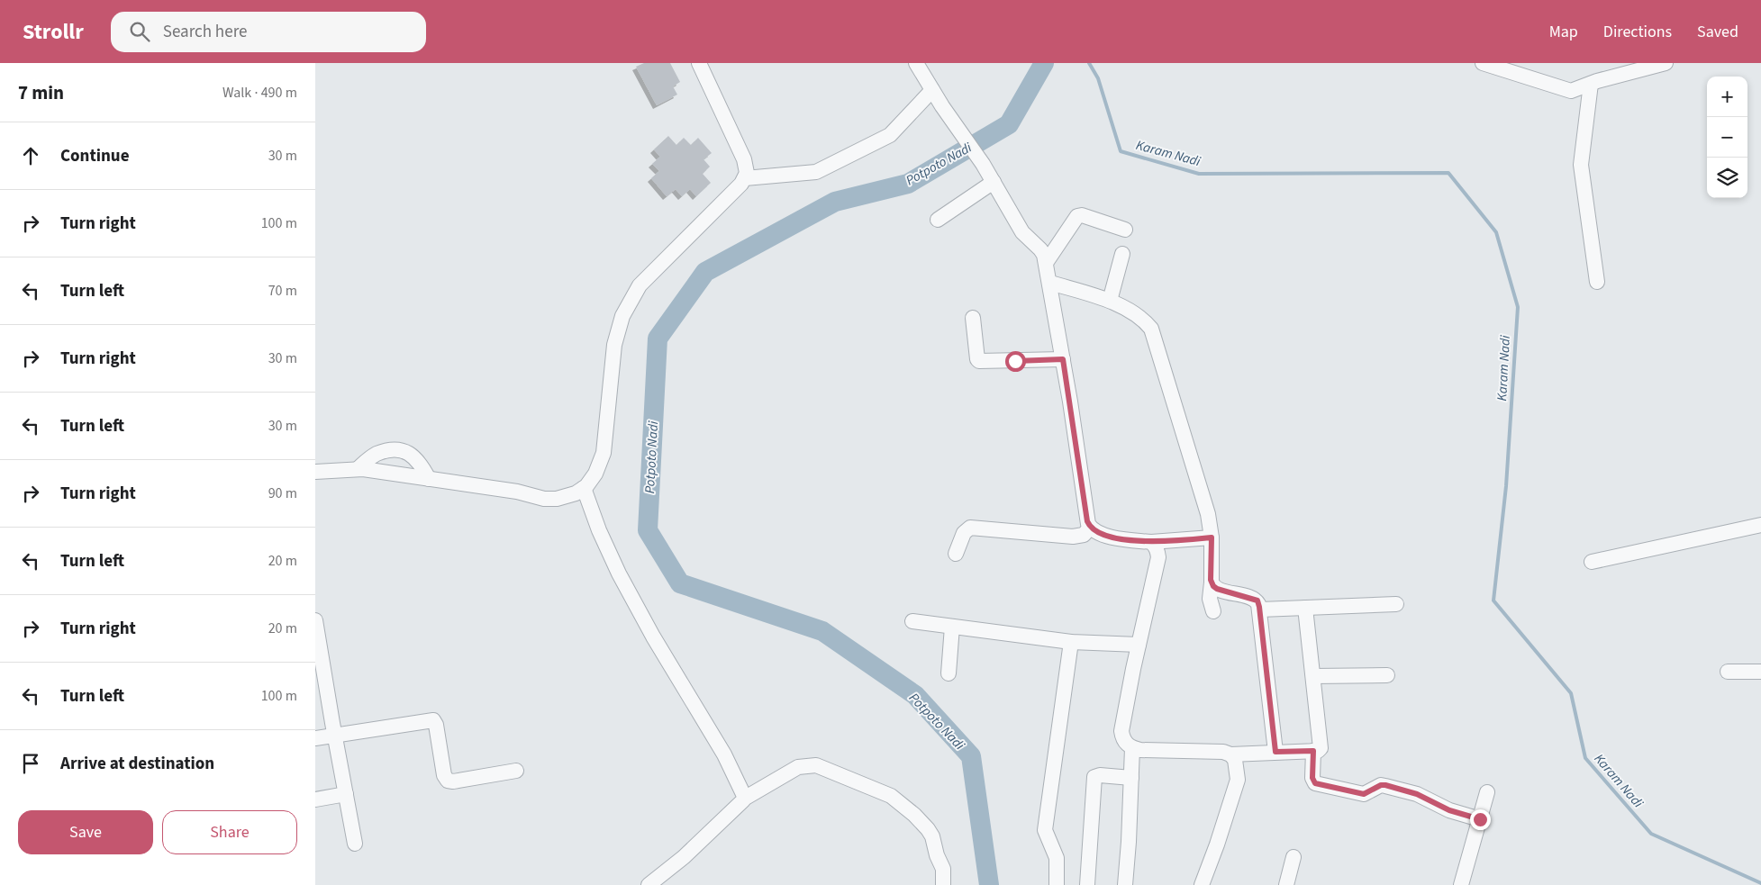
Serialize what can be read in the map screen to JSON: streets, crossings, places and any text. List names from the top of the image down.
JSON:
{
  "water": ["Karam Nadi", "Potpoto Nadi"],
  "page": {
    "header": "Strollr",
    "search": "Search here",
    "nav": ["Map", "Directions", "Saved"],
    "heading": ["7 min", "Walk · 490 m"],
    "map_buttons": ["+", "−"],
    "list": [
      ["Continue", "30 m"],
      ["Turn right", "100 m"],
      ["Turn left", "70 m"],
      ["Turn right", "30 m"],
      ["Turn left", "30 m"],
      ["Turn right", "90 m"],
      ["Turn left", "20 m"],
      ["Turn right", "20 m"],
      ["Turn left", "100 m"],
      "Arrive at destination"
    ],
    "buttons": ["Save", "Share"]
  }
}
